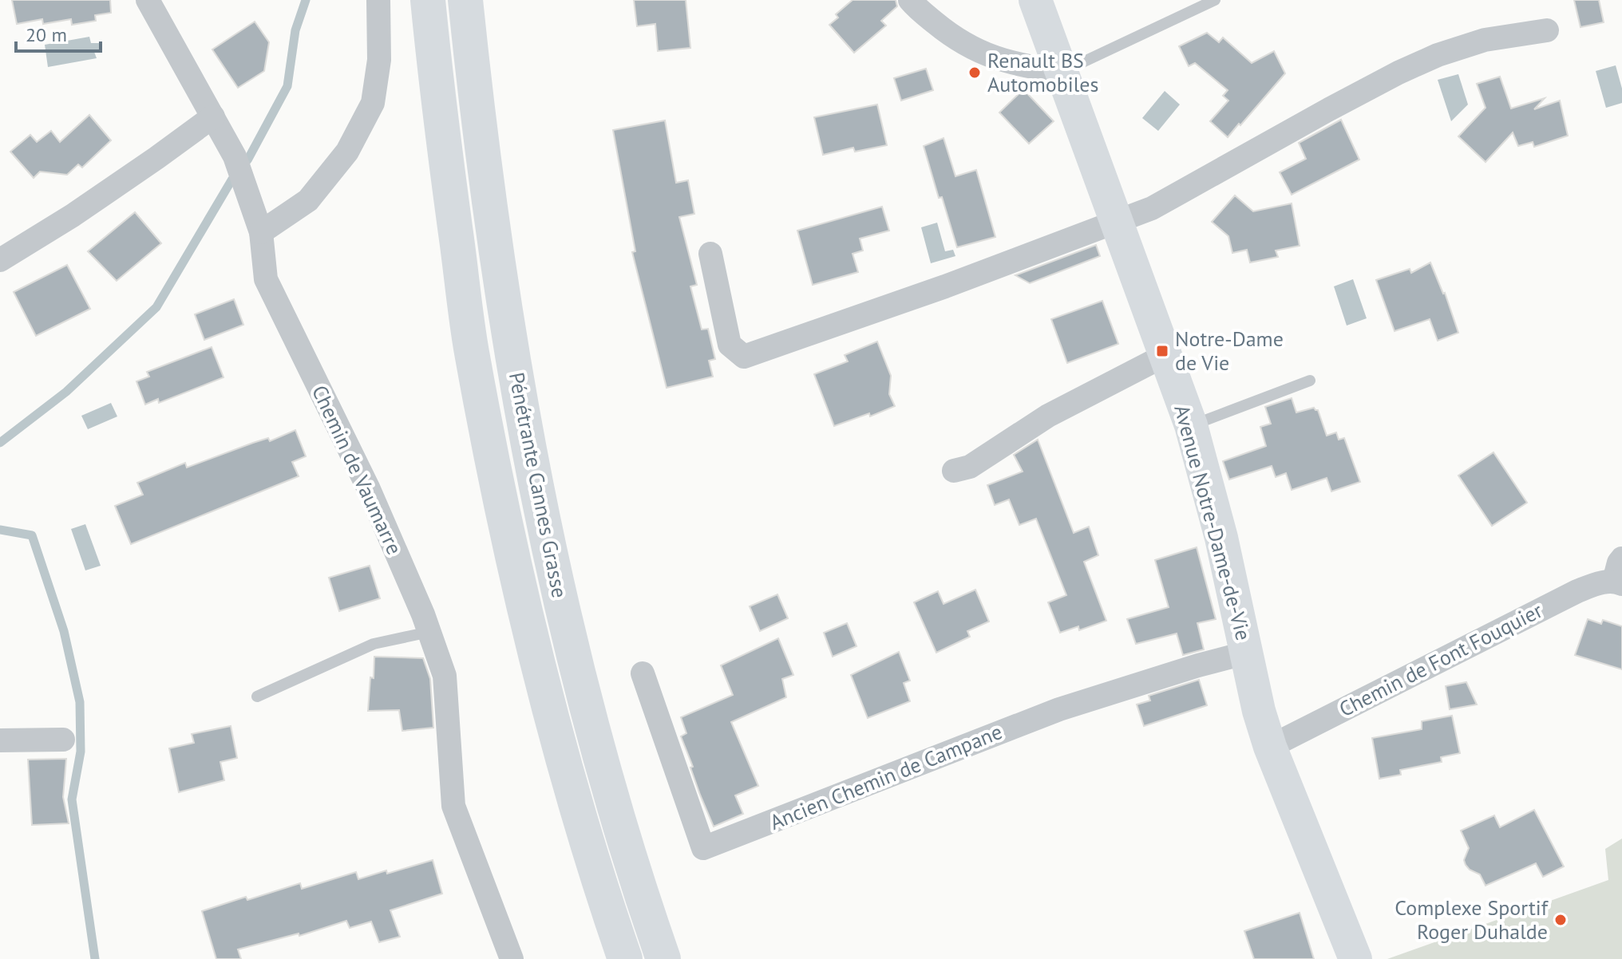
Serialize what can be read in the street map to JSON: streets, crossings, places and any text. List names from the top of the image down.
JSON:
{
  "streets": {
    "highway": ["Pénétrante Cannes Grasse"],
    "main road": ["Avenue Notre-Dame-de-Vie"],
    "street": ["Chemin de Vaumarre", "Chemin de Font Fouquier", "Ancien Chemin de Campane"]
  },
  "crossings": [
    ["Avenue Notre-Dame-de-Vie", "Chemin de Font Fouquier"],
    ["Avenue Notre-Dame-de-Vie", "Ancien Chemin de Campane"]
  ],
  "places": {
    "other": ["Renault BS Automobiles", "Complexe Sportif Roger Duhalde"],
    "transit": ["Notre-Dame de Vie"]
  },
  "scale_bar": "20 m"
}
